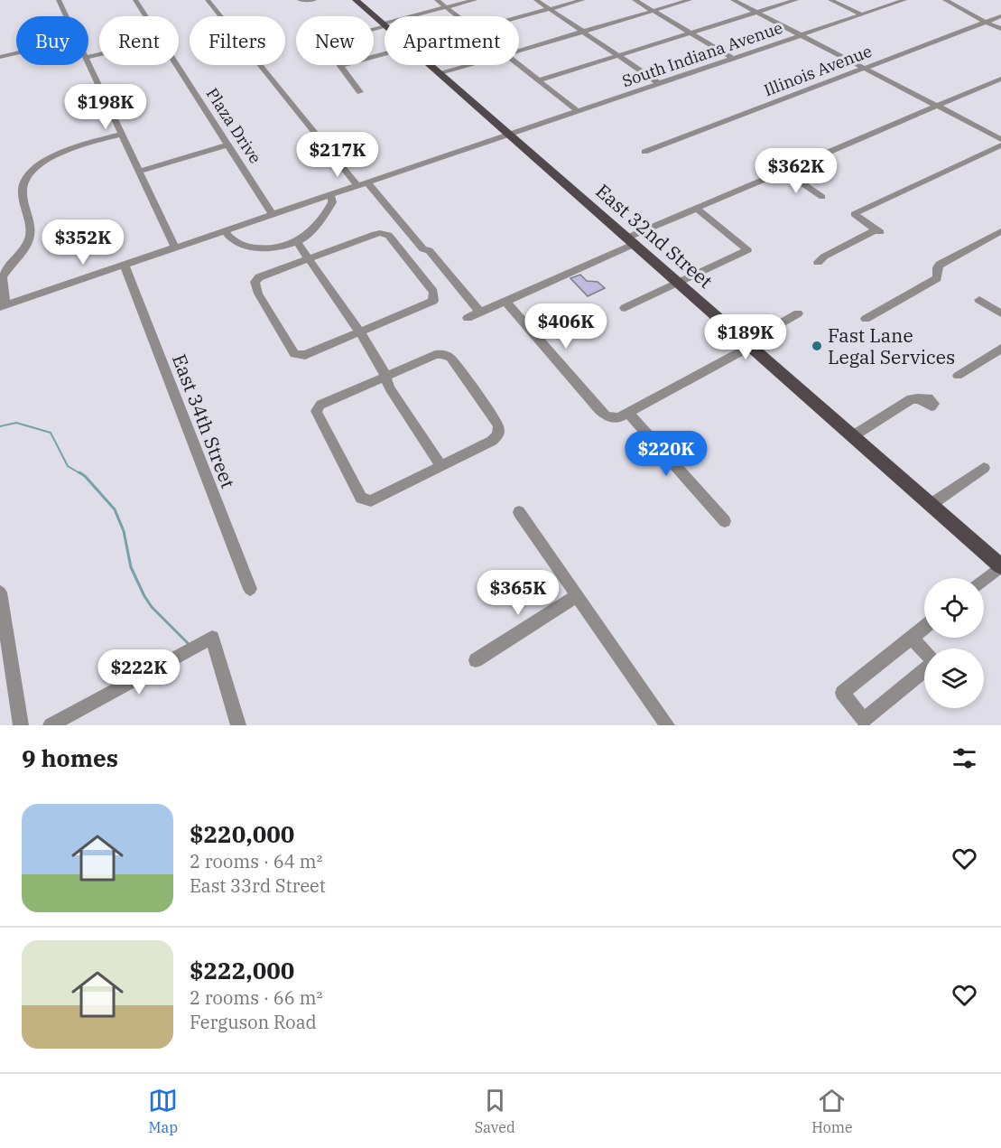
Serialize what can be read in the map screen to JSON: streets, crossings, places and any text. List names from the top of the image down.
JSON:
{
  "streets": {
    "main road": ["East 32nd Street"],
    "street": [
      "South Indiana Avenue",
      "Illinois Avenue",
      "Plaza Drive",
      "East 34th Street"
    ]
  },
  "crossings": [
    ["South Indiana Avenue", "Plaza Drive"],
    ["South Indiana Avenue", "East 32nd Street"],
    ["South Indiana Avenue", "East 34th Street"]
  ],
  "places": ["Fast Lane Legal Services"],
  "page": {
    "chip": [
      "Buy",
      "Rent",
      "Filters",
      "New",
      "Apartment"
    ],
    "price": [
      "$198K",
      "$217K",
      "$362K",
      "$352K",
      "$406K",
      "$189K",
      "$220K",
      "$365K",
      "$222K"
    ],
    "heading": "9 homes",
    "list": [
      {
        "name": "$220,000",
        "note": "2 rooms · 64 m² · East 33rd Street"
      },
      {
        "name": "$222,000",
        "note": "2 rooms · 66 m² · Ferguson Road"
      }
    ],
    "tabs": ["Map", "Saved", "Home"]
  }
}
